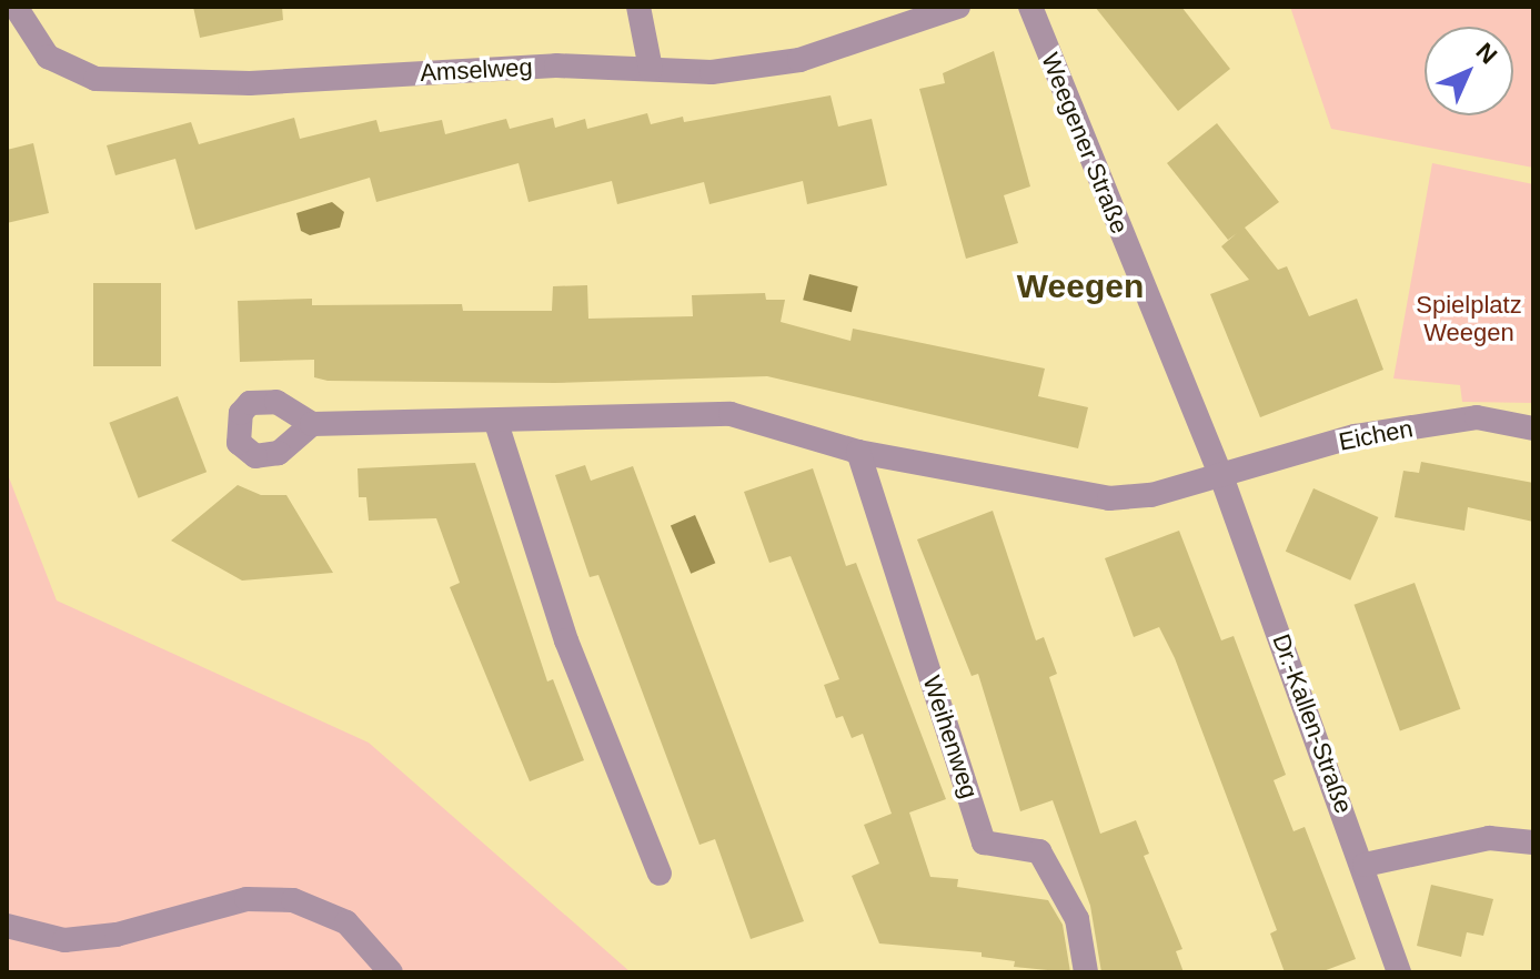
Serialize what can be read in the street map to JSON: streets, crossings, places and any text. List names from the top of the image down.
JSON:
{
  "streets": {
    "street": [
      "Amselweg",
      "Weegener Straße",
      "Eichen",
      "Dr.-Kallen-Straße",
      "Weihenweg"
    ]
  },
  "crossings": [
    ["Weegener Straße", "Eichen"],
    ["Weegener Straße", "Dr.-Kallen-Straße"],
    ["Eichen", "Dr.-Kallen-Straße"]
  ],
  "districts": ["Weegen"],
  "parks": ["Spielplatz Weegen"],
  "north": "top right"
}
